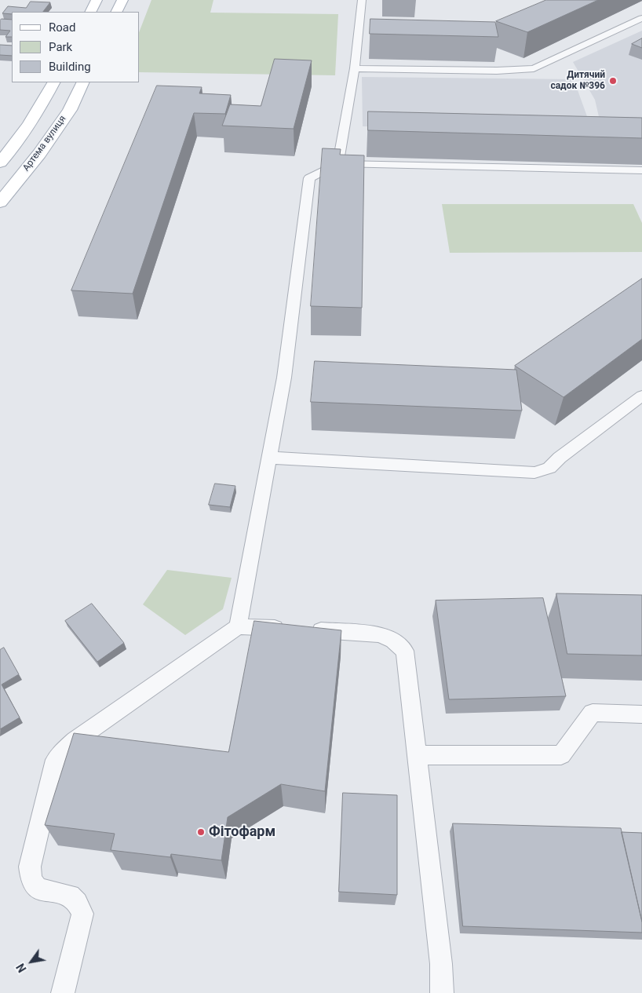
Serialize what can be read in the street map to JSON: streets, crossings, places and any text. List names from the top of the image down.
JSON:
{
  "streets": {
    "main road": ["Артема вулиця"]
  },
  "places": ["Дитячий садок №396", "Фітофарм"],
  "legend": ["Road", "Park", "Building"],
  "north": "bottom left"
}
